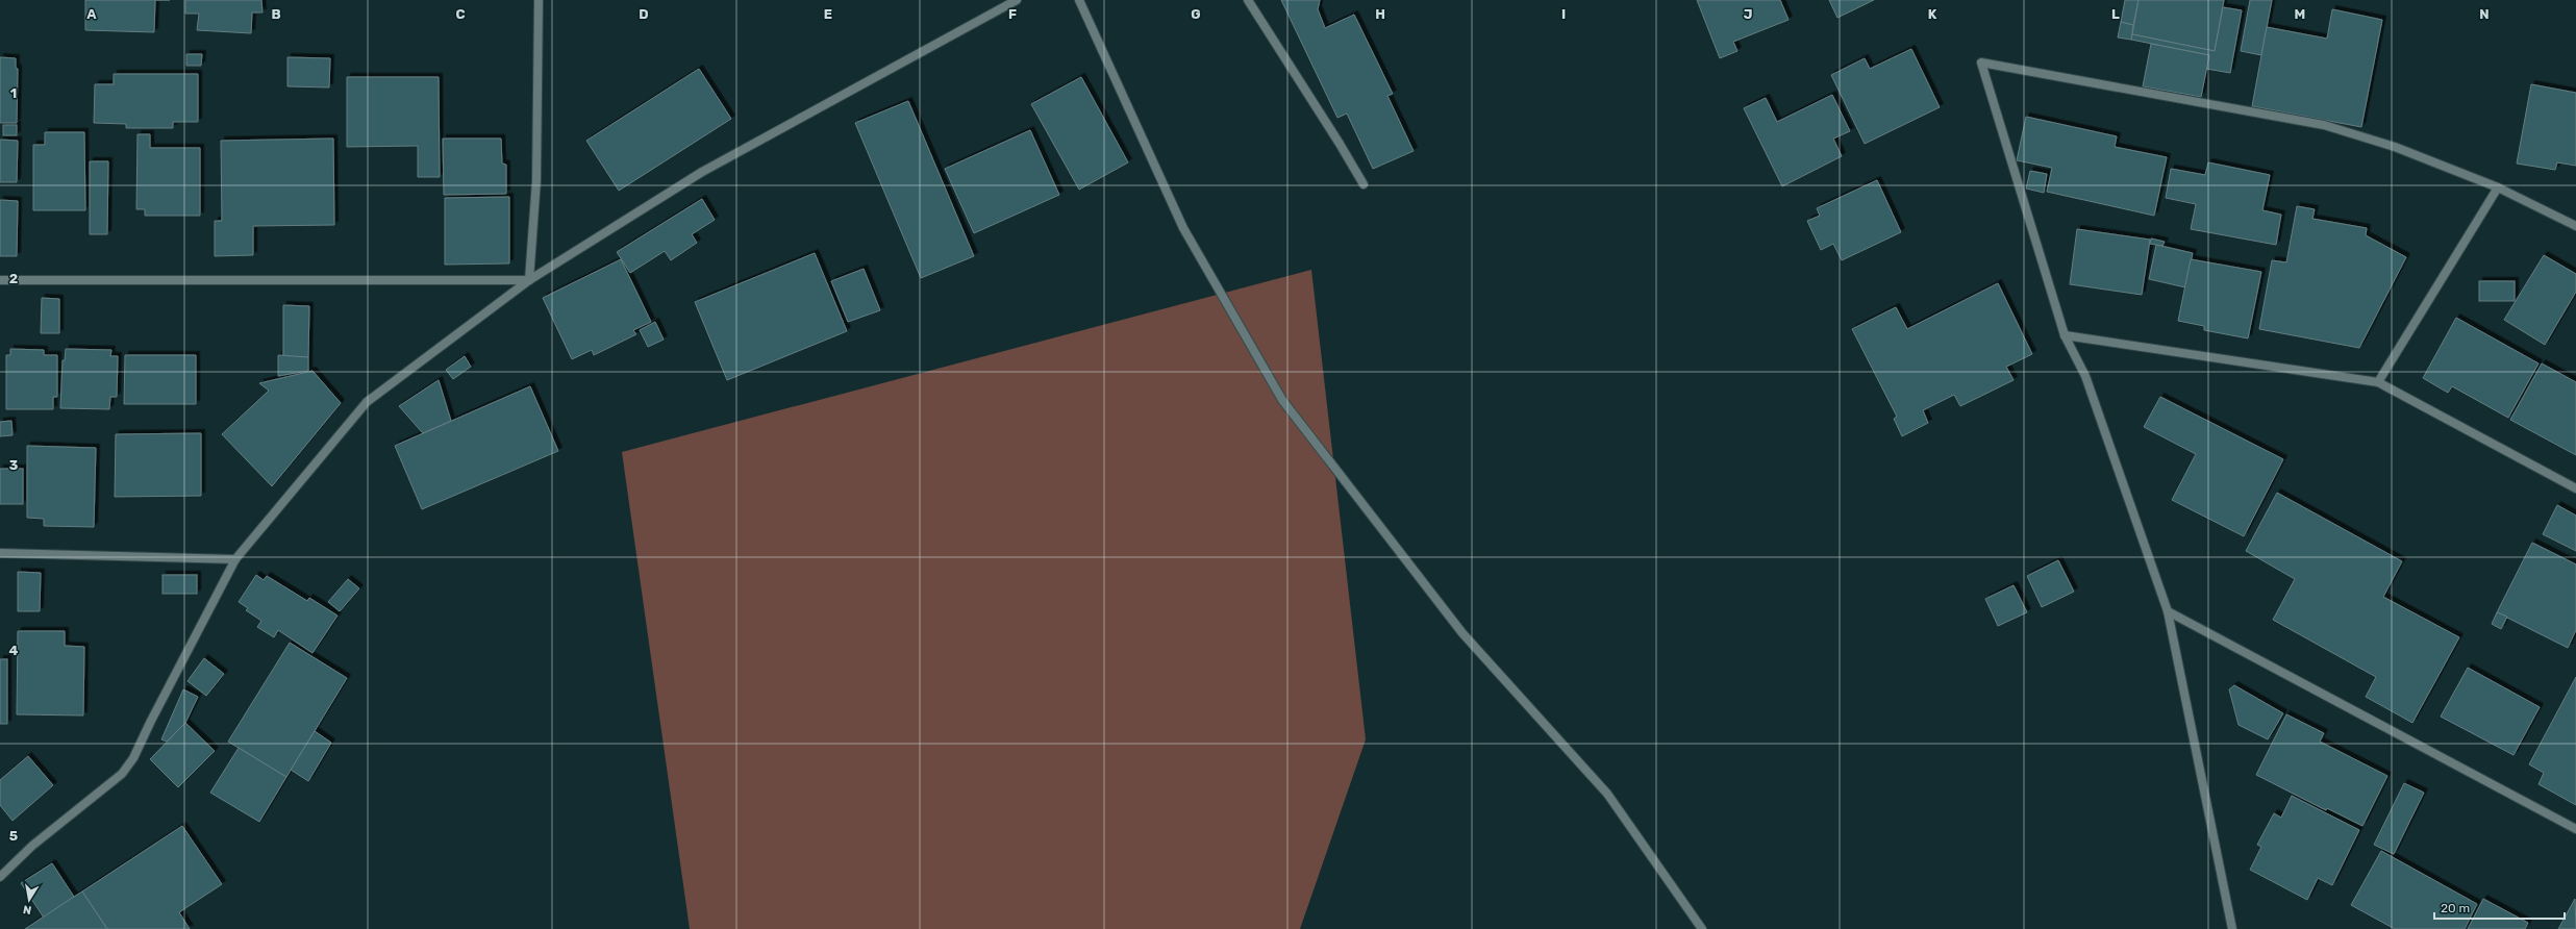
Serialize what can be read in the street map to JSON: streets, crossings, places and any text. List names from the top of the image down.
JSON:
{
  "scale_bar": "20 m",
  "north": "bottom",
  "grid": {
    "columns": [
      "A",
      "B",
      "C",
      "D",
      "E",
      "F",
      "G",
      "H",
      "I",
      "J",
      "K",
      "L",
      "M",
      "N"
    ],
    "rows": [
      "1",
      "2",
      "3",
      "4",
      "5"
    ]
  }
}
